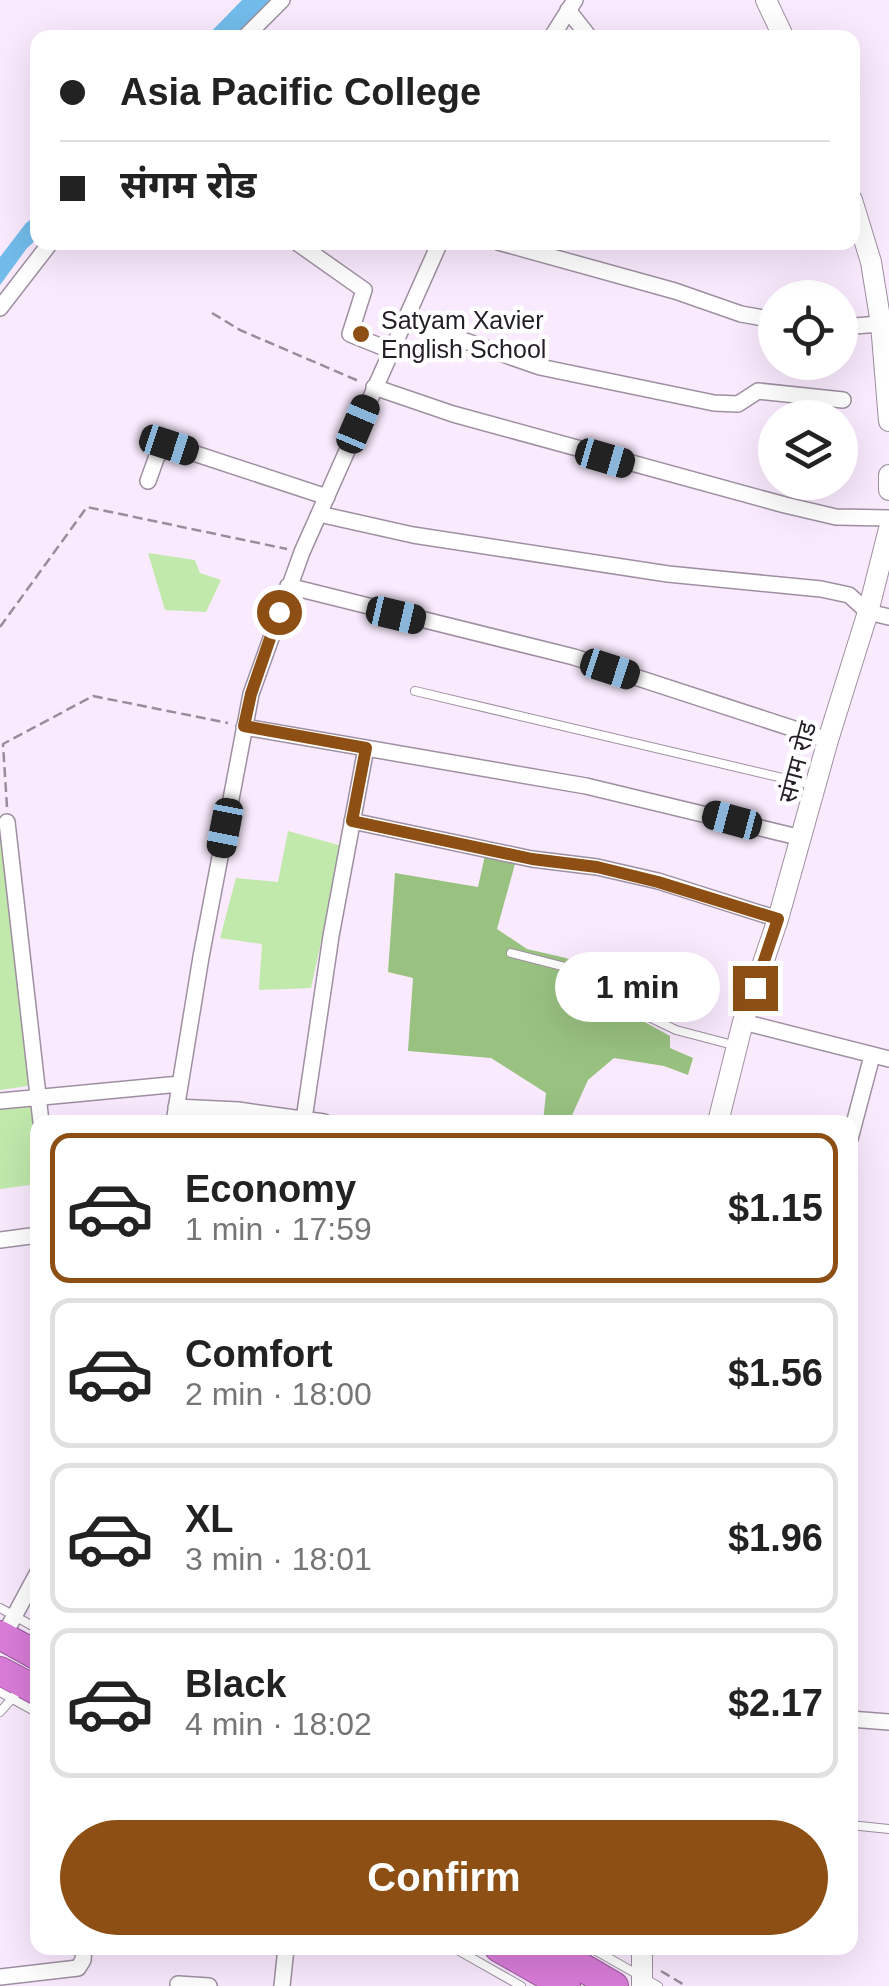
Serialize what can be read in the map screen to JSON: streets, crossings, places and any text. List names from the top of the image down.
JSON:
{
  "streets": {
    "street": ["संगम रोड"]
  },
  "places": ["Satyam Xavier English School"],
  "page": {
    "banner": ["Asia Pacific College", "संगम रोड"],
    "bubble": "1 min",
    "list": [
      {
        "name": "Economy",
        "note": "1 min · 17:59",
        "value": "$1.15"
      },
      {
        "name": "Comfort",
        "note": "2 min · 18:00",
        "value": "$1.56"
      },
      {
        "name": "XL",
        "note": "3 min · 18:01",
        "value": "$1.96"
      },
      {
        "name": "Black",
        "note": "4 min · 18:02",
        "value": "$2.17"
      }
    ],
    "buttons": "Confirm"
  }
}
